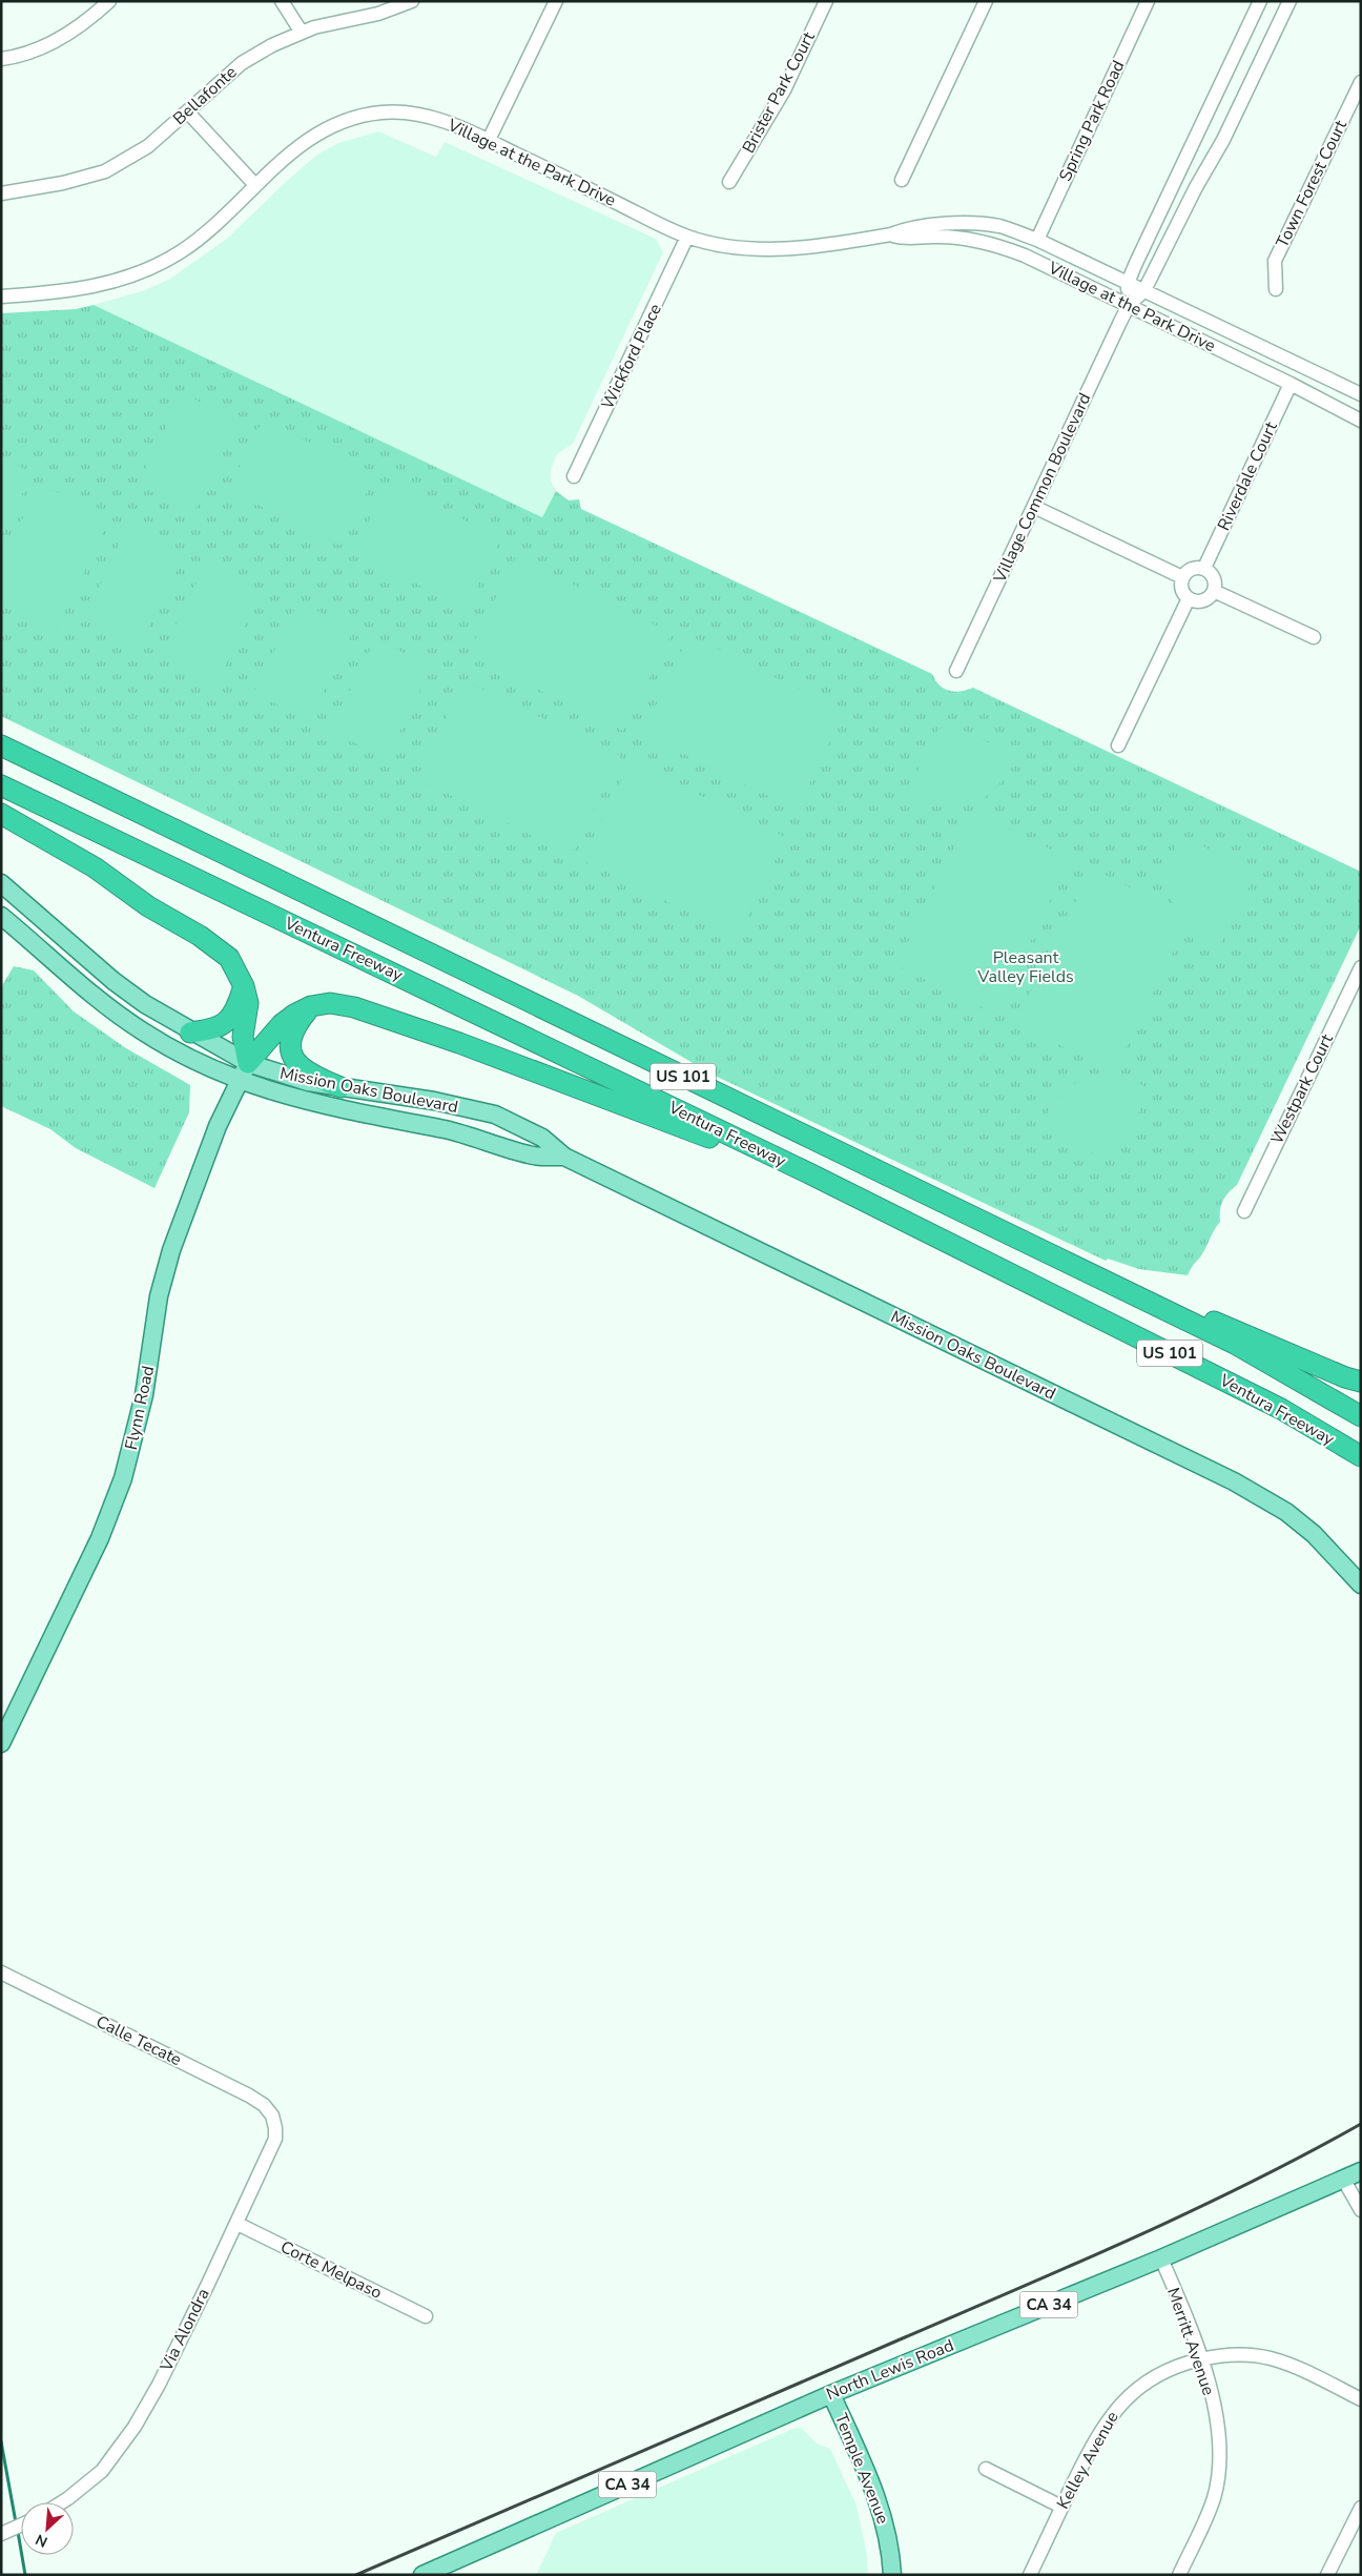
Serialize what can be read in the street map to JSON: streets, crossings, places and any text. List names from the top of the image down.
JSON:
{
  "streets": {
    "highway": ["Ventura Freeway", "US 101"],
    "main road": [
      "Mission Oaks Boulevard",
      "Flynn Road",
      "CA 34",
      "North Lewis Road",
      "Temple Avenue"
    ],
    "street": [
      "Brister Park Court",
      "Bellafonte",
      "Spring Park Road",
      "Village at the Park Drive",
      "Town Forest Court",
      "Wickford Place",
      "Riverdale Court",
      "Village Common Boulevard",
      "Westpark Court",
      "Calle Tecate",
      "Corte Melpaso",
      "Via Alondra",
      "Merritt Avenue",
      "Kelley Avenue"
    ]
  },
  "crossings": [
    ["Spring Park Road", "Village at the Park Drive"],
    ["Village at the Park Drive", "Wickford Place"],
    ["Village at the Park Drive", "Riverdale Court"],
    ["Village at the Park Drive", "Village Common Boulevard"],
    ["Mission Oaks Boulevard", "Flynn Road"],
    ["Calle Tecate", "Via Alondra"],
    ["Corte Melpaso", "Via Alondra"],
    ["Merritt Avenue", "North Lewis Road"],
    ["Merritt Avenue", "Kelley Avenue"],
    ["North Lewis Road", "Temple Avenue"]
  ],
  "parks": ["Pleasant Valley Fields"],
  "north": "bottom left"
}
